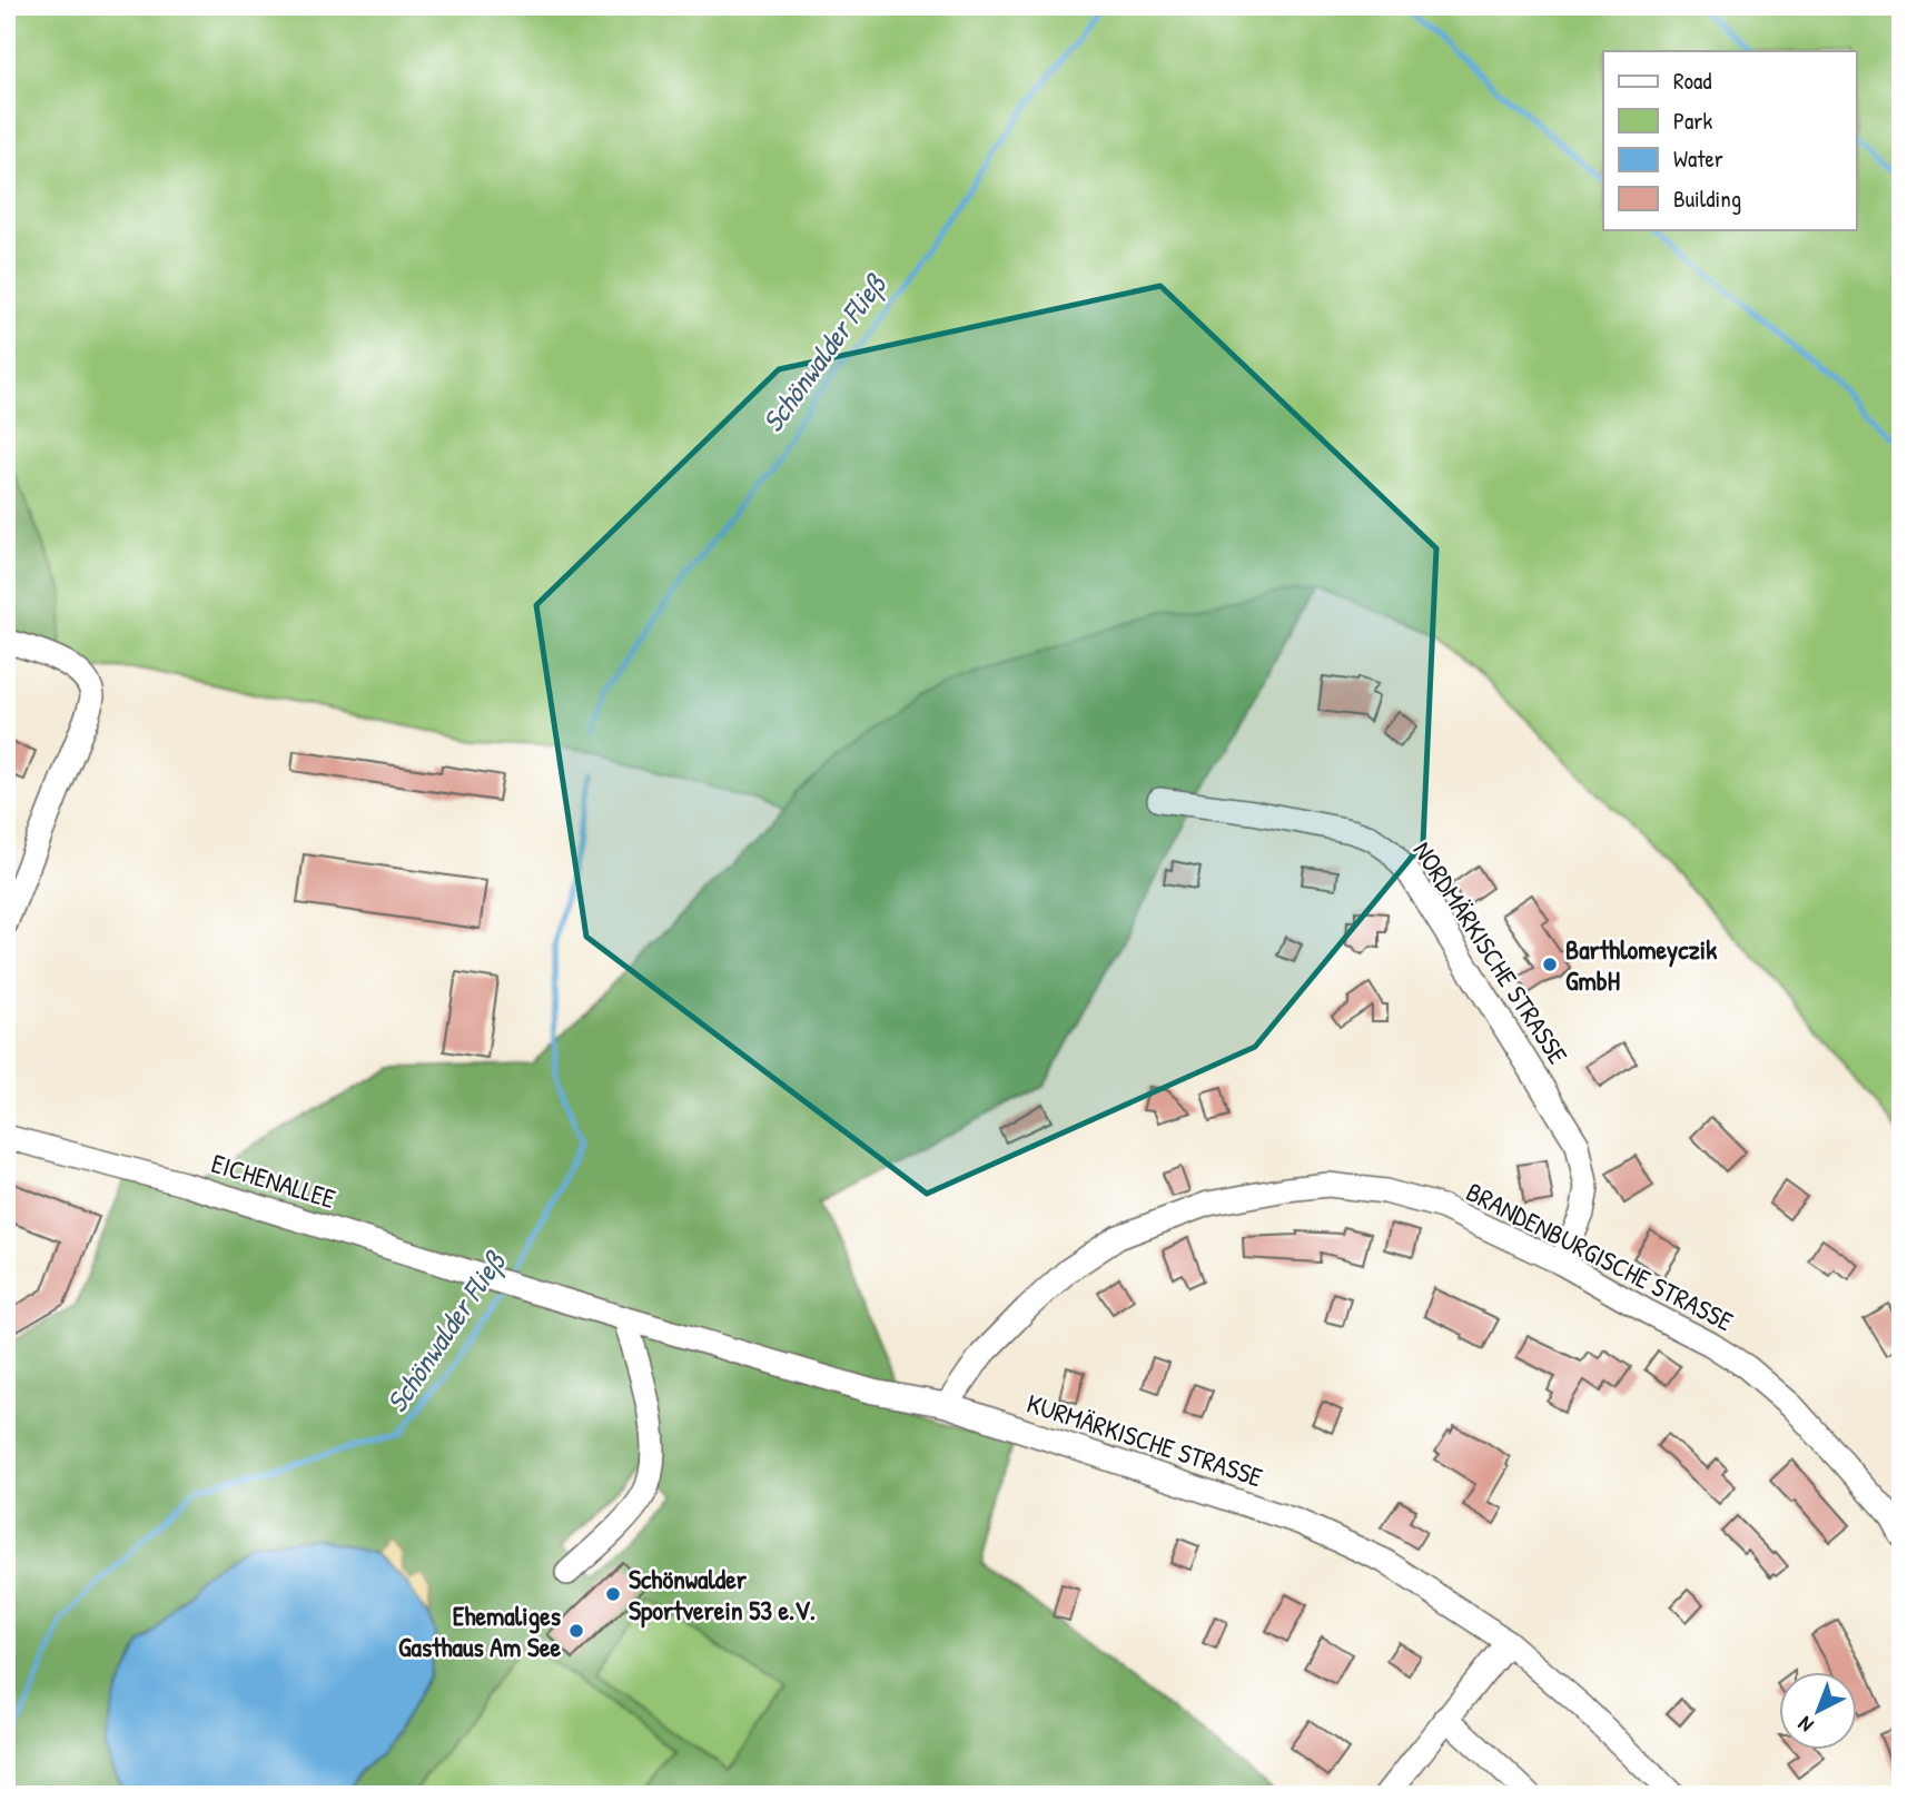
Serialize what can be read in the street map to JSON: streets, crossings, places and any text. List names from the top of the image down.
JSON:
{
  "streets": {
    "street": [
      "NORDMÄRKISCHE STRASSE",
      "EICHENALLEE",
      "BRANDENBURGISCHE STRASSE",
      "KURMÄRKISCHE STRASSE"
    ]
  },
  "crossings": [
    ["NORDMÄRKISCHE STRASSE", "BRANDENBURGISCHE STRASSE"],
    ["EICHENALLEE", "KURMÄRKISCHE STRASSE"],
    ["BRANDENBURGISCHE STRASSE", "KURMÄRKISCHE STRASSE"]
  ],
  "water": ["Schönwalder Fließ"],
  "places": ["Barthlomeyczik GmbH", "Schönwalder Sportverein 53 e.V.", "Ehemaliges Gasthaus Am See"],
  "legend": [
    "Road",
    "Park",
    "Water",
    "Building"
  ],
  "north": "bottom left"
}
